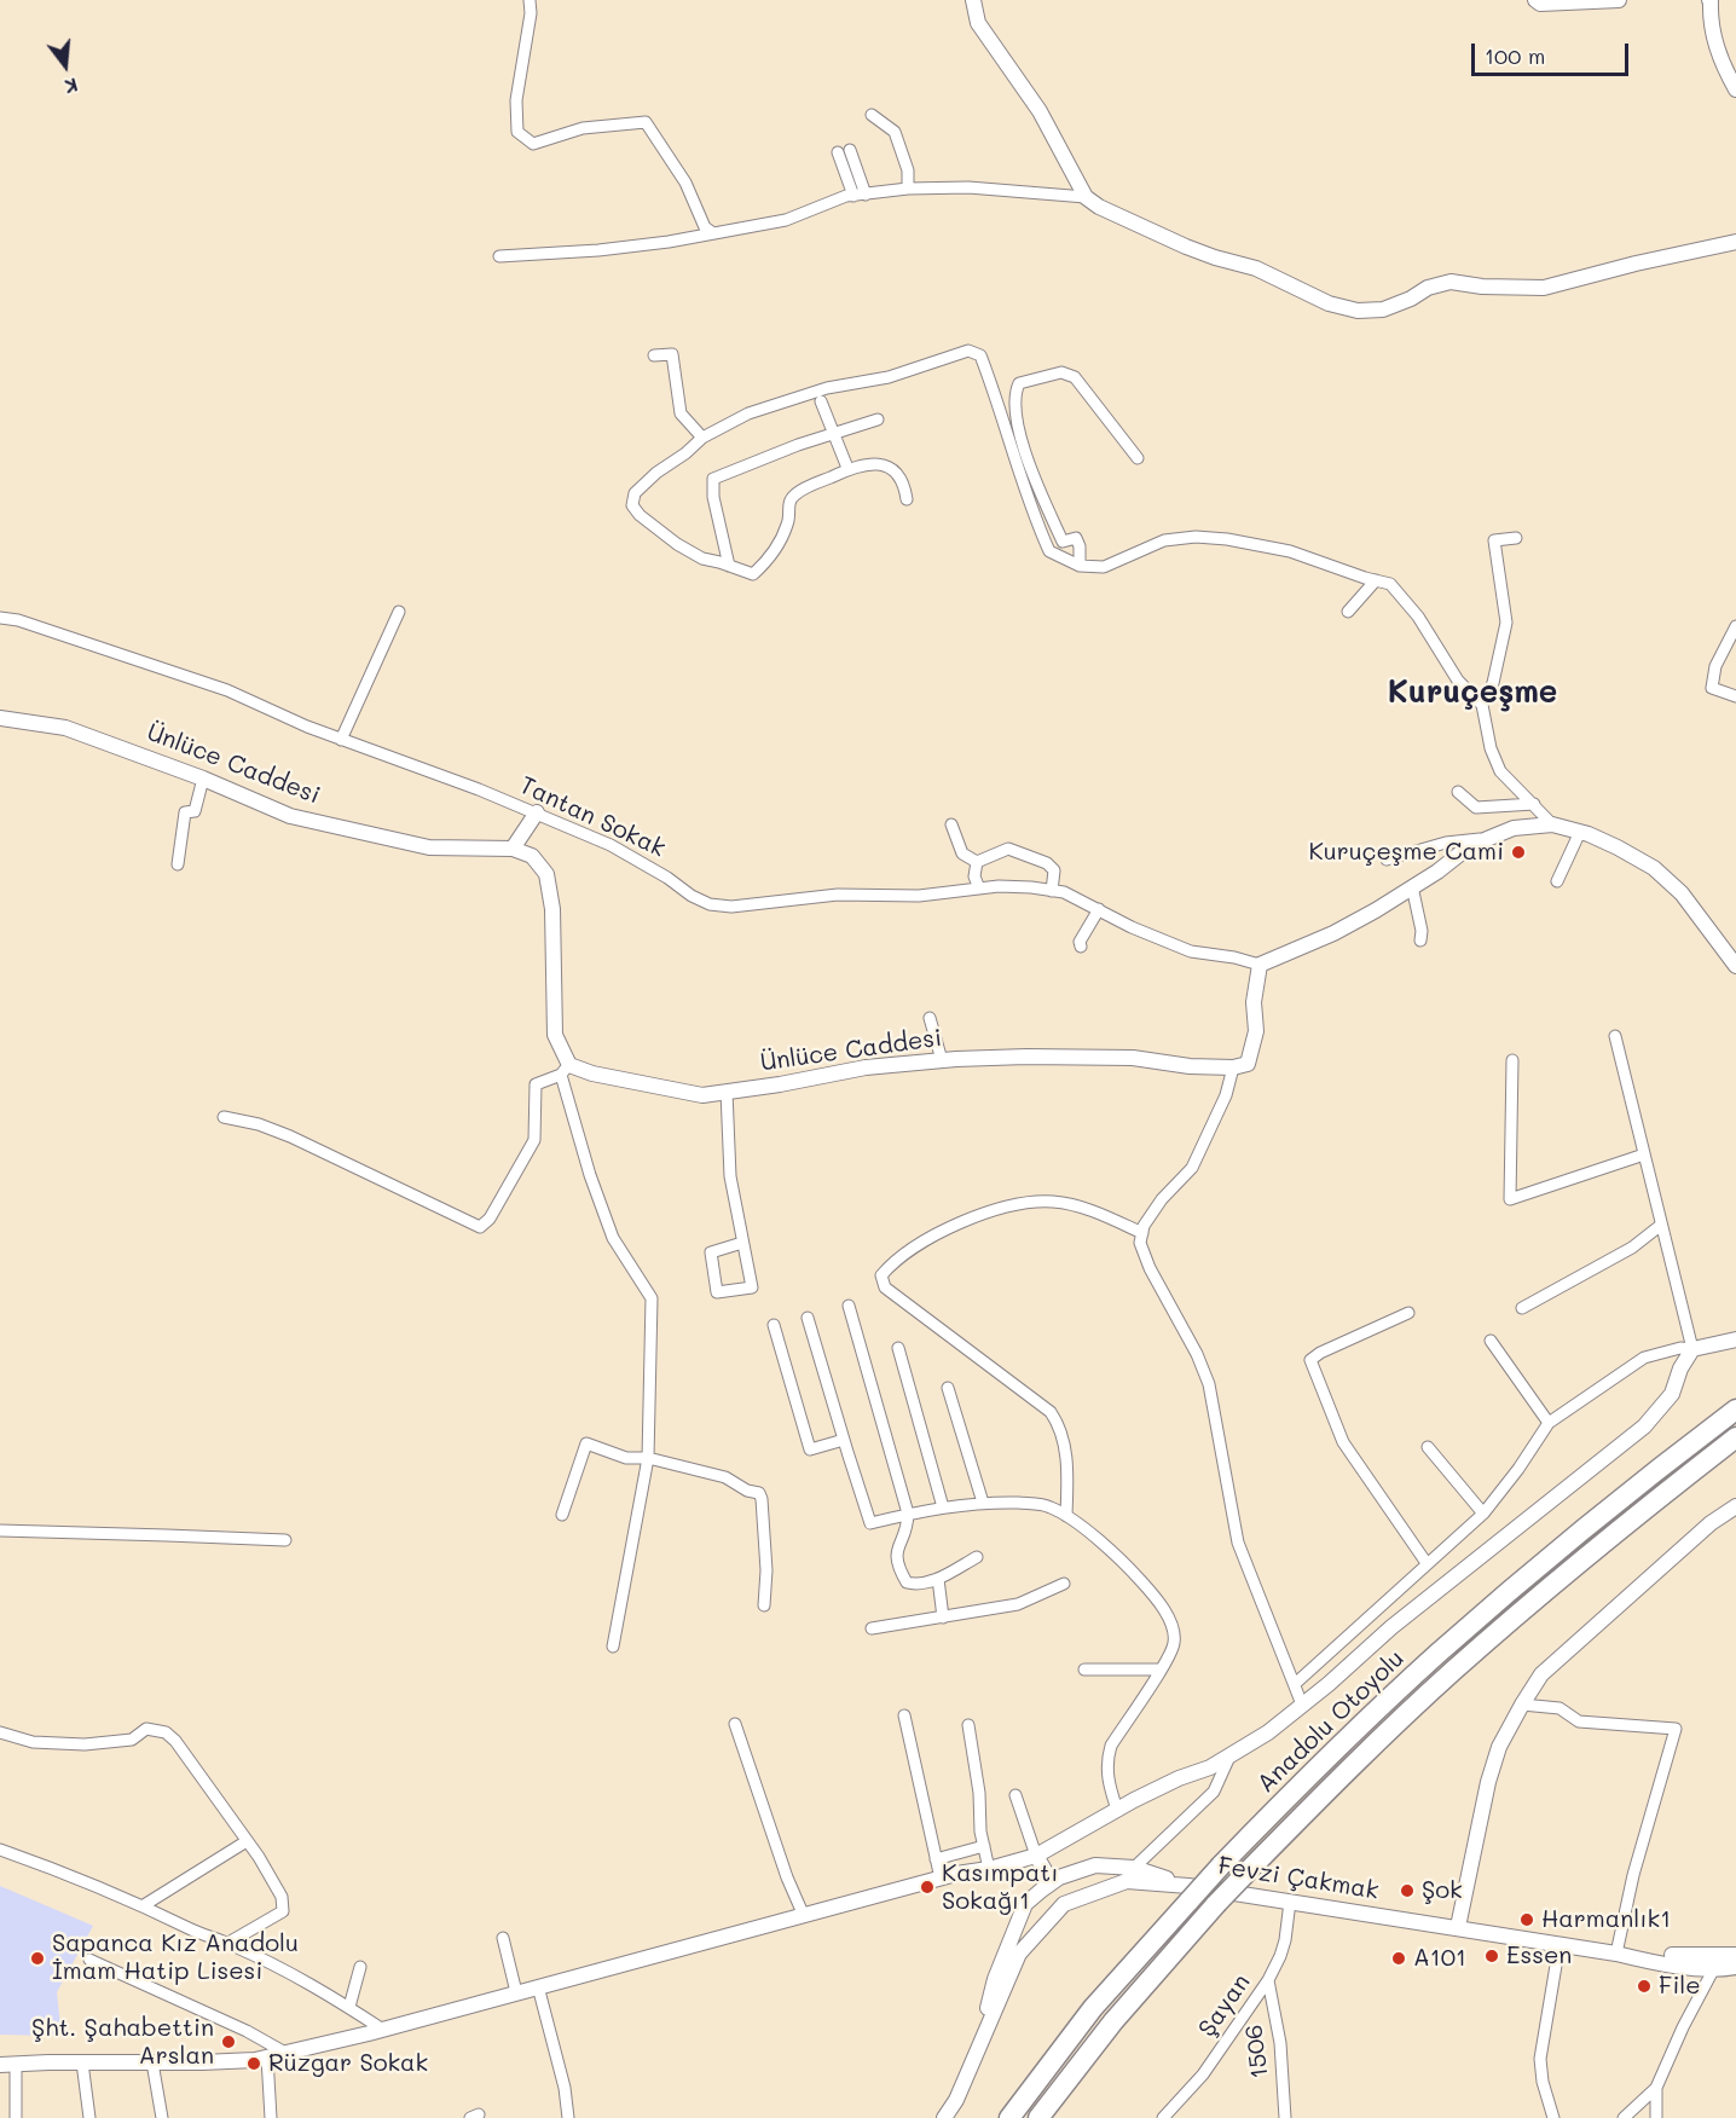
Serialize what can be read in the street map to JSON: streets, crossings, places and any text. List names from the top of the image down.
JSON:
{
  "streets": {
    "highway": ["Anadolu Otoyolu"],
    "street": [
      "Ünlüce Caddesi",
      "Tantan Sokak",
      "Fevzi Çakmak",
      "Şayan",
      "1506"
    ]
  },
  "crossings": [
    ["Anadolu Otoyolu", "Fevzi Çakmak"],
    ["Fevzi Çakmak", "Şayan"],
    ["Şayan", "1506"]
  ],
  "districts": ["Kuruçeşme"],
  "places": [
    "Kuruçeşme Cami",
    "Kasımpatı Sokağı1",
    "Şok",
    "Harmanlık1",
    "Essen",
    "Sapanca Kız Anadolu İmam Hatip Lisesi",
    "A101",
    "File",
    "Şht. Şahabettin Arslan",
    "Rüzgar Sokak"
  ],
  "scale_bar": "100 m",
  "north": "bottom"
}
